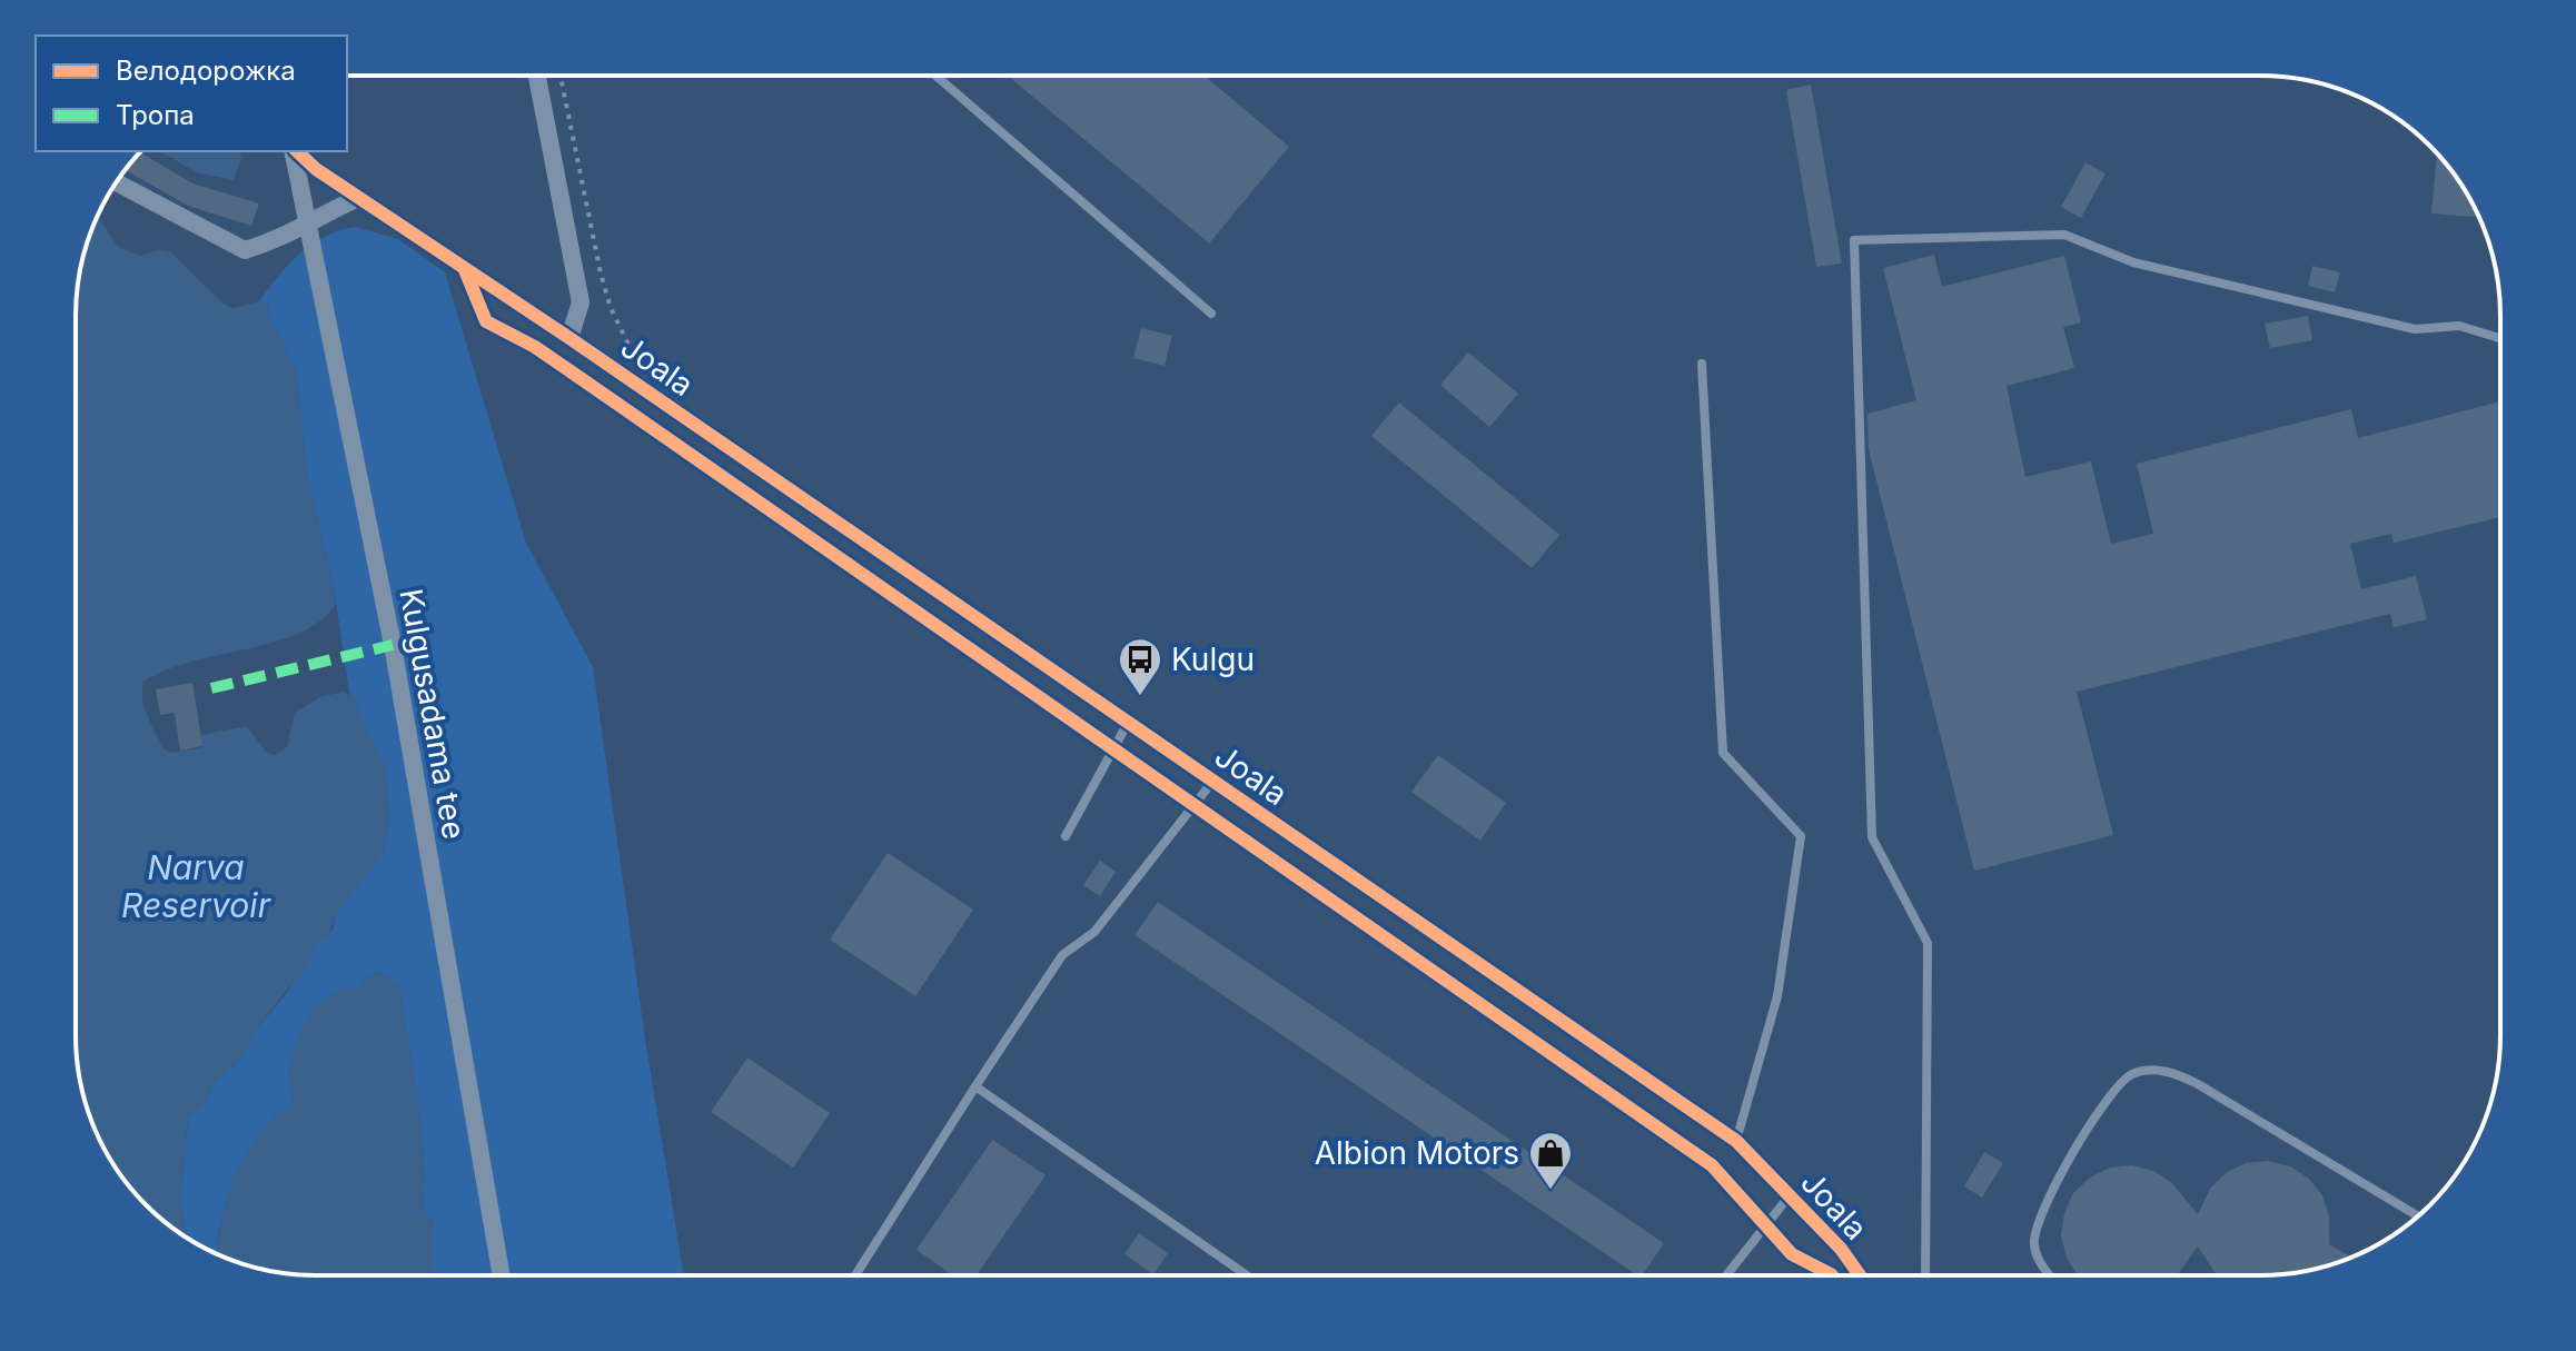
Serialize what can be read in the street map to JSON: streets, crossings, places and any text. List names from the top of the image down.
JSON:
{
  "streets": {
    "street": ["Joala", "Kulgusadama tee"]
  },
  "water": ["Narva Reservoir"],
  "places": {
    "bus stop": ["Kulgu"],
    "shop": ["Albion Motors"]
  },
  "legend": ["Велодорожка", "Тропа"]
}
